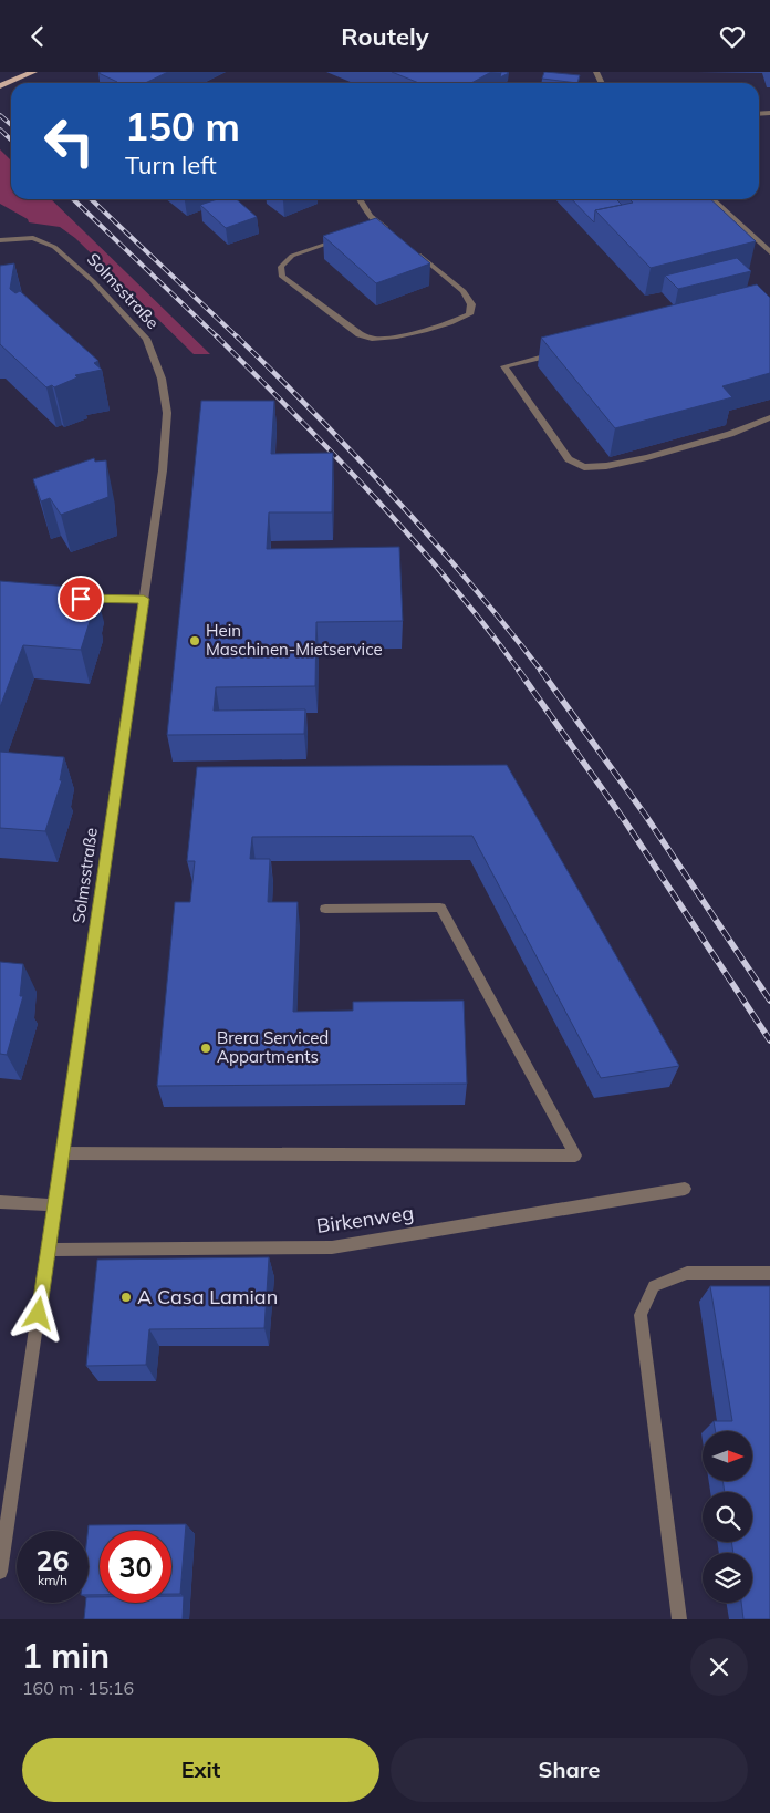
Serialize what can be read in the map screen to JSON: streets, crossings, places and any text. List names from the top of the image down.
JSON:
{
  "streets": {
    "street": ["Solmsstraße", "Birkenweg"]
  },
  "crossings": [
    ["Solmsstraße", "Birkenweg"]
  ],
  "places": ["Hein Maschinen-Mietservice", "Brera Serviced Appartments", "A Casa Lamian"],
  "north": "right",
  "page": {
    "header": "Routely",
    "turn": ["150 m", "Turn left"],
    "speed": "26 km/h",
    "limit": "30",
    "heading": ["1 min", "160 m · 15:16"],
    "buttons": ["Exit", "Share"]
  }
}
